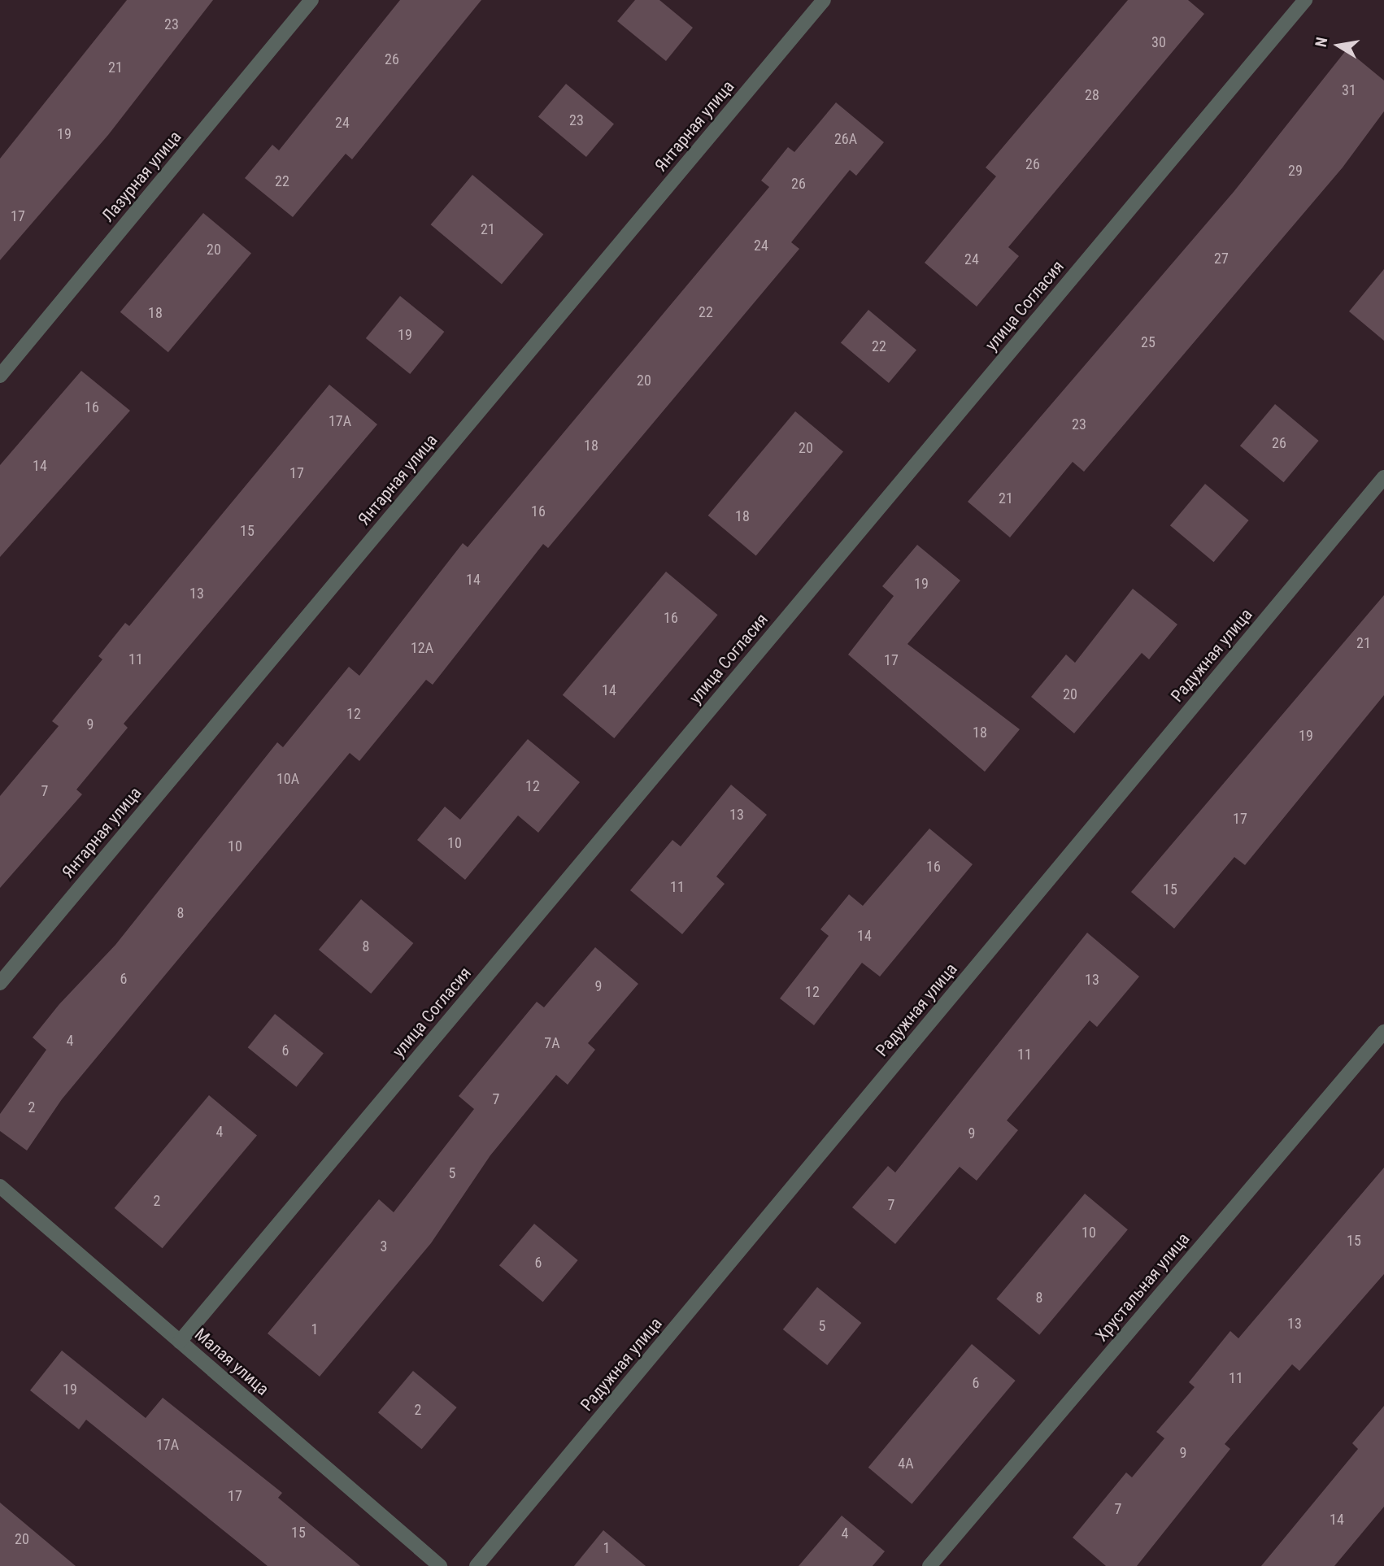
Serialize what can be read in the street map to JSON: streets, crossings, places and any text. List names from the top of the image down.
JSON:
{
  "streets": {
    "street": [
      "Янтарная улица",
      "Лазурная улица",
      "улица Согласия",
      "Радужная улица",
      "Хрустальная улица",
      "Малая улица"
    ]
  },
  "crossings": [
    ["улица Согласия", "Малая улица"]
  ],
  "house_numbers": [
    "23",
    "30",
    "26",
    "21",
    "31",
    "28",
    "23",
    "24",
    "19",
    "26А",
    "26",
    "29",
    "22",
    "26",
    "17",
    "21",
    "24",
    "20",
    "27",
    "24",
    "22",
    "18",
    "19",
    "25",
    "22",
    "20",
    "16",
    "17А",
    "23",
    "26",
    "18",
    "20",
    "14",
    "17",
    "21",
    "16",
    "18",
    "15",
    "14",
    "19",
    "13",
    "16",
    "21",
    "12А",
    "11",
    "17",
    "14",
    "20",
    "12",
    "9",
    "18",
    "19",
    "10А",
    "12",
    "7",
    "13",
    "17",
    "10",
    "10",
    "16",
    "11",
    "15",
    "8",
    "14",
    "8",
    "6",
    "13",
    "9",
    "12",
    "4",
    "7А",
    "6",
    "11",
    "7",
    "2",
    "4",
    "9",
    "5",
    "2",
    "7",
    "10",
    "15",
    "3",
    "6",
    "8",
    "13",
    "5",
    "1",
    "11",
    "6",
    "19",
    "2",
    "17А",
    "9",
    "4А",
    "17",
    "7",
    "14",
    "15",
    "4",
    "20",
    "1"
  ],
  "north": "left"
}
